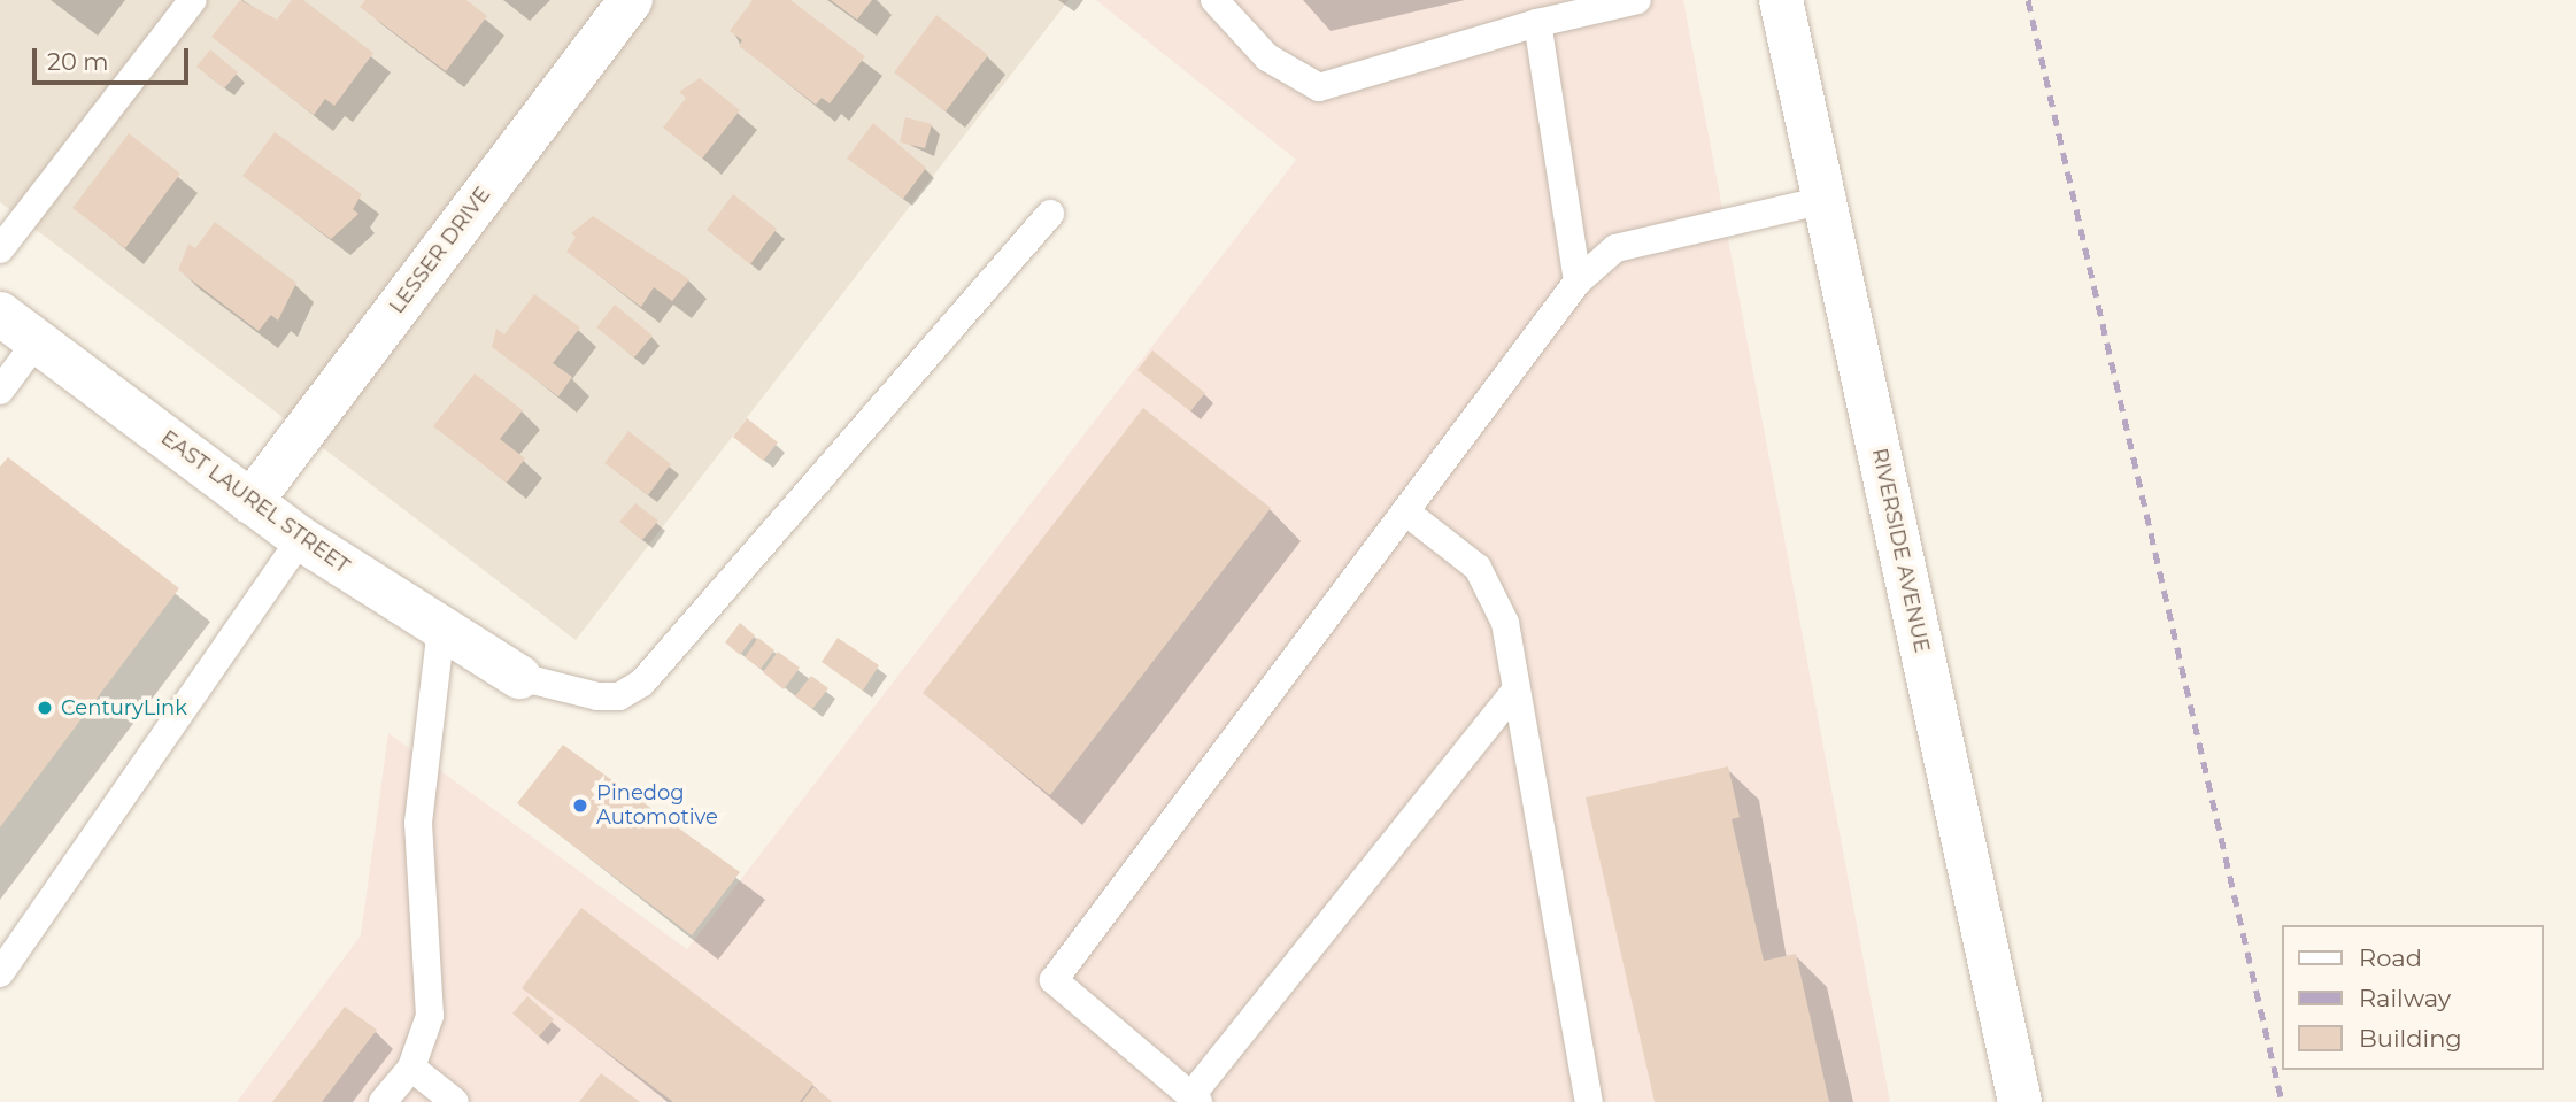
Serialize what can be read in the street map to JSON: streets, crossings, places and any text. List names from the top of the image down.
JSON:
{
  "streets": {
    "street": ["LESSER DRIVE", "EAST LAUREL STREET", "RIVERSIDE AVENUE"]
  },
  "crossings": [
    ["LESSER DRIVE", "EAST LAUREL STREET"]
  ],
  "places": ["CenturyLink", "Pinedog Automotive"],
  "legend": ["Road", "Railway", "Building"],
  "scale_bar": "20 m"
}
